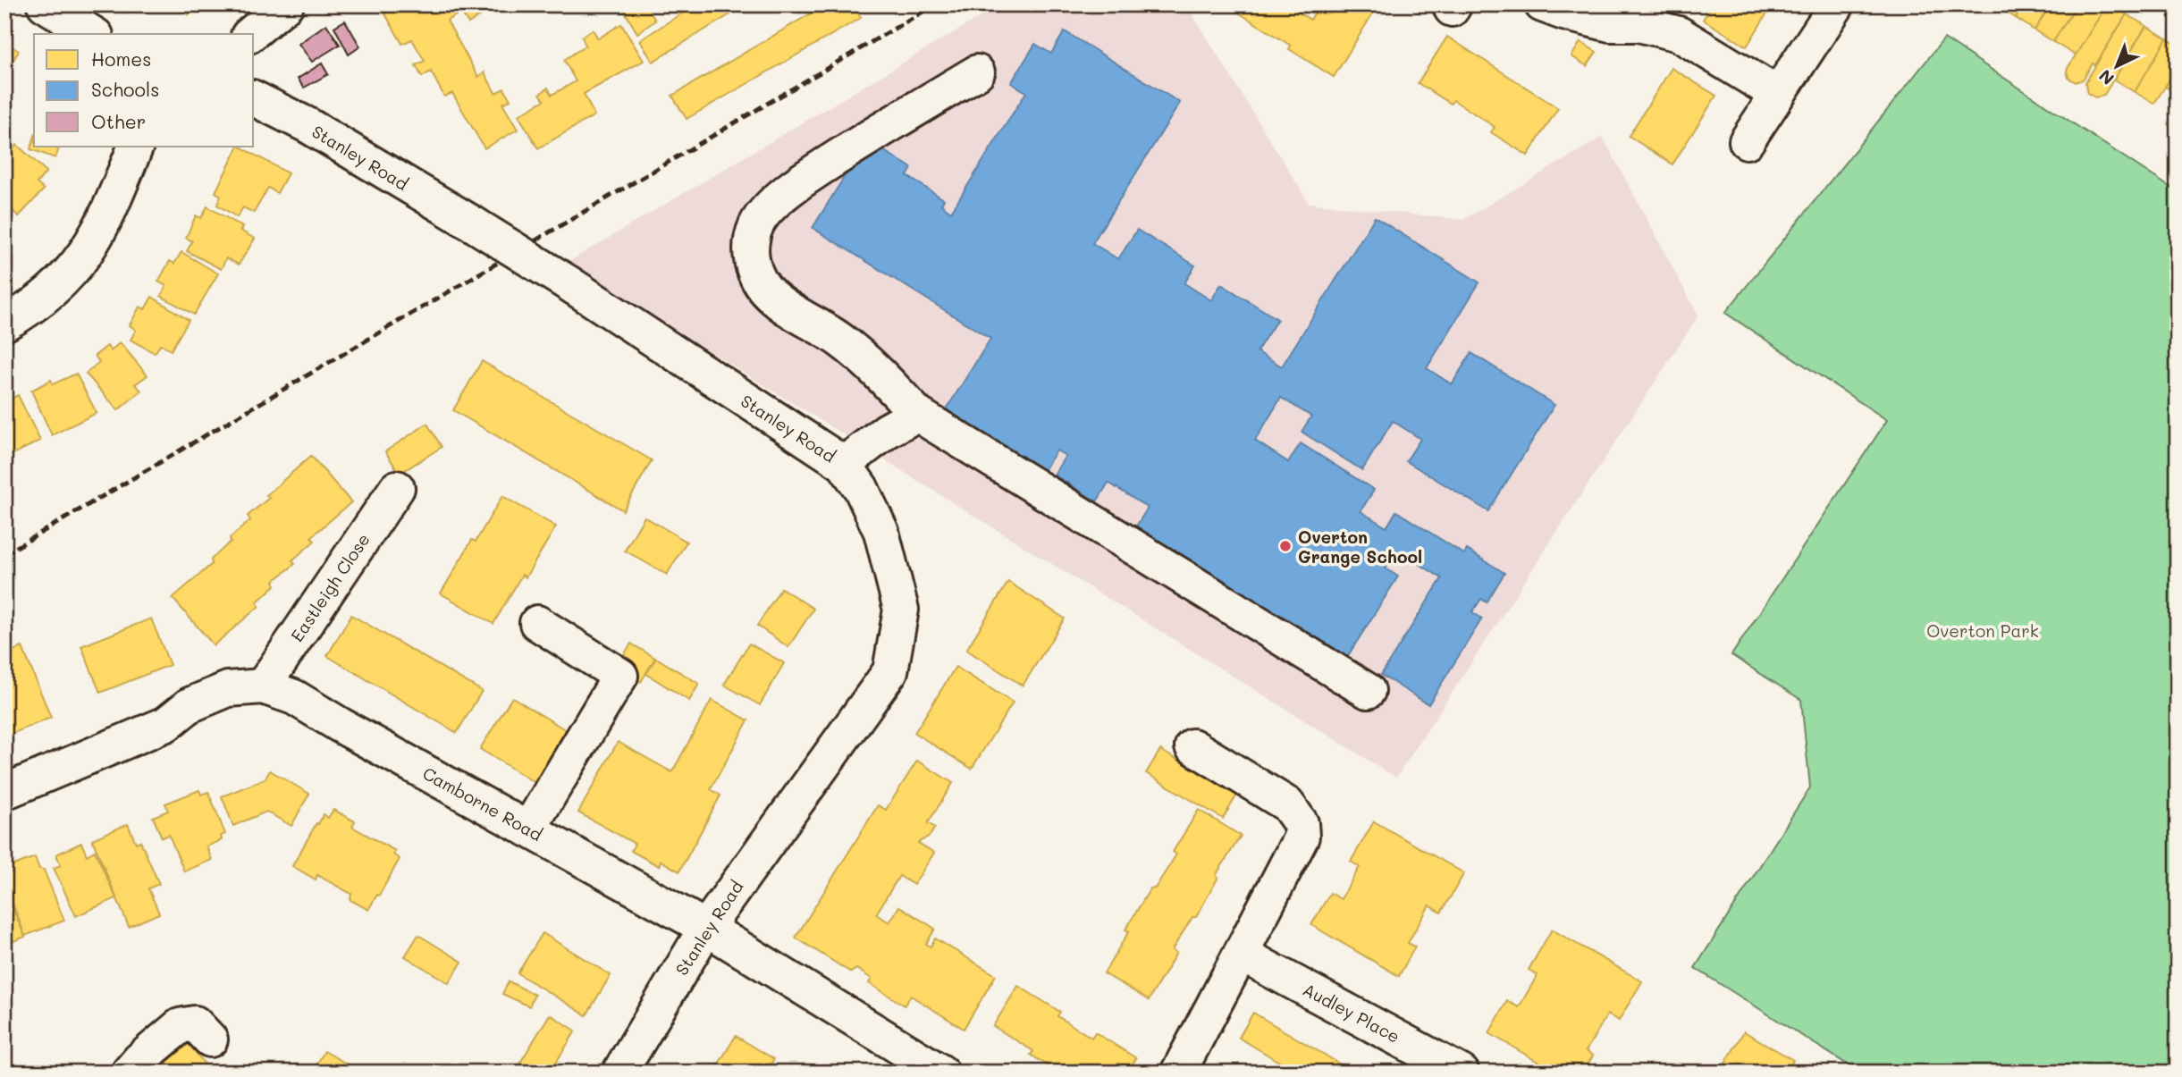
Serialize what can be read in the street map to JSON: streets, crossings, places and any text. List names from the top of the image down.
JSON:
{
  "streets": {
    "street": [
      "Stanley Road",
      "Eastleigh Close",
      "Camborne Road",
      "Audley Place"
    ]
  },
  "crossings": [
    ["Stanley Road", "Camborne Road"],
    ["Eastleigh Close", "Camborne Road"]
  ],
  "parks": ["Overton Park"],
  "places": ["Overton Grange School"],
  "legend": ["Homes", "Schools", "Other"],
  "north": "bottom left"
}
